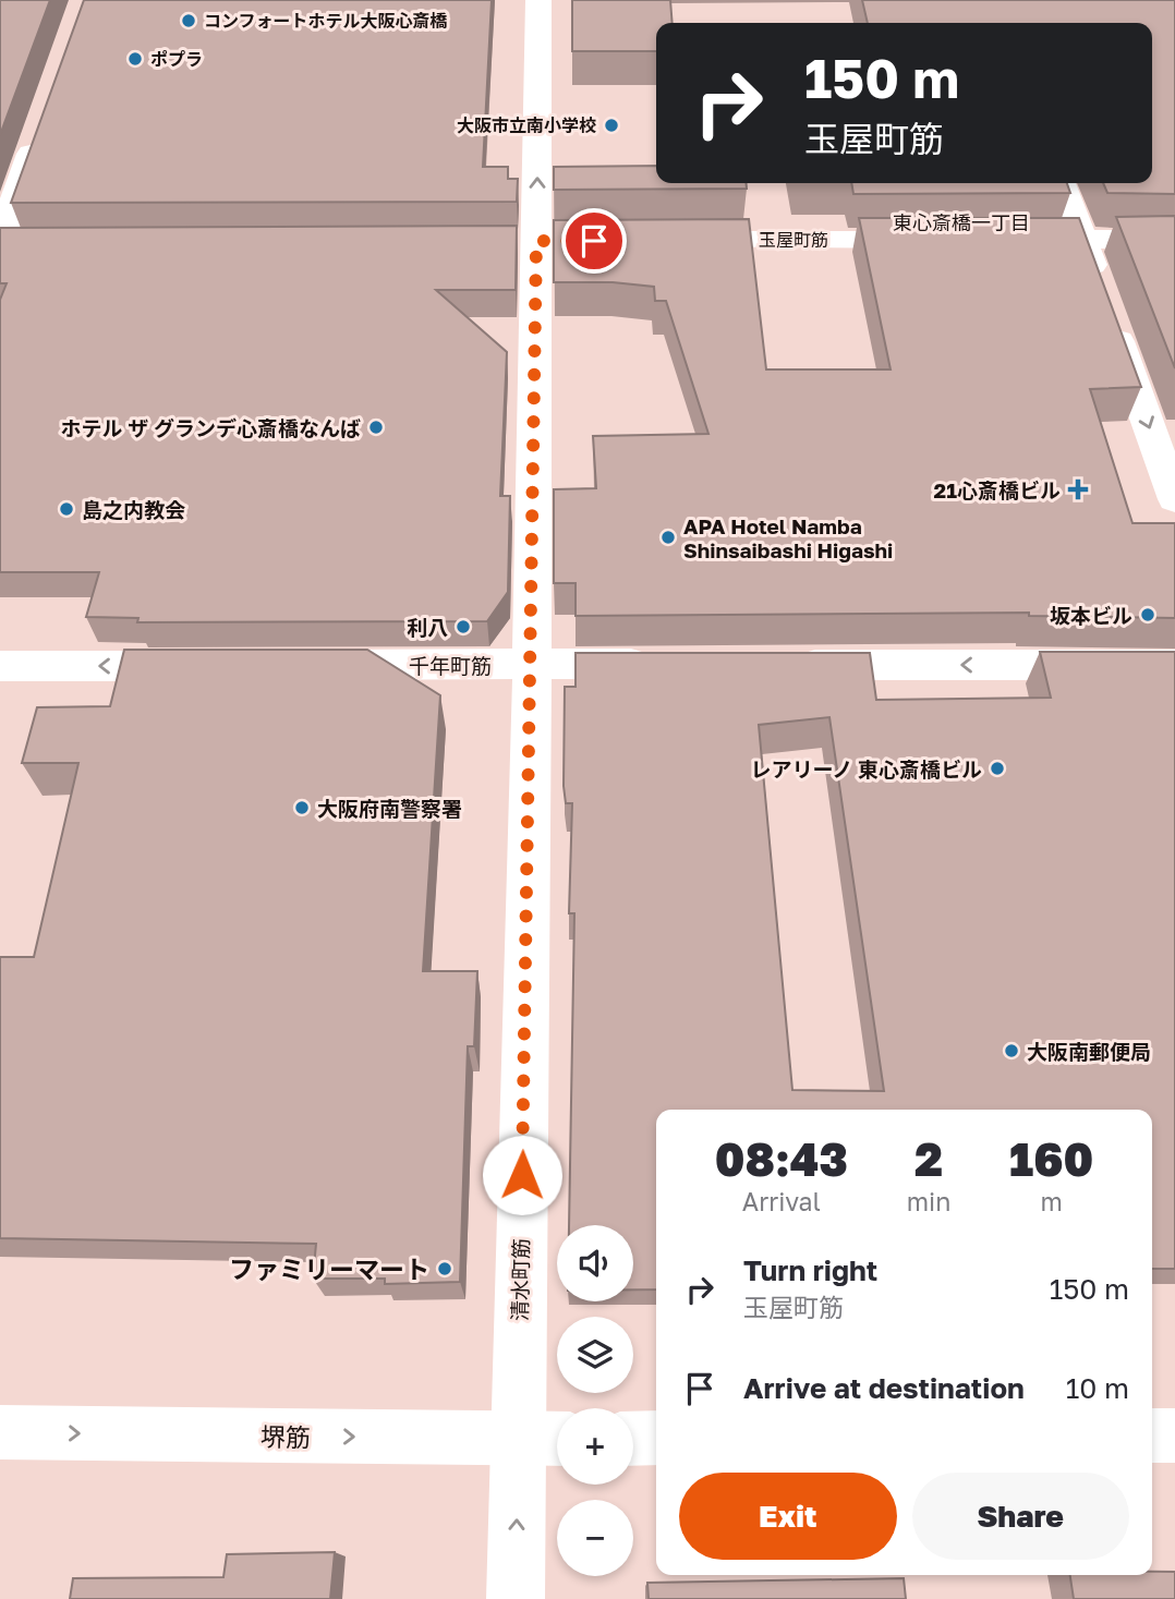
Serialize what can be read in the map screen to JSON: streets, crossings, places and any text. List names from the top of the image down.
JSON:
{
  "streets": {
    "street": [
      "玉屋町筋",
      "千年町筋",
      "清水町筋",
      "堺筋"
    ]
  },
  "crossings": [
    ["千年町筋", "清水町筋"],
    ["清水町筋", "堺筋"]
  ],
  "one_way": ["清水町筋", "堺筋"],
  "districts": ["東心斎橋一丁目"],
  "places": {
    "other": [
      "コンフォートホテル大阪心斎橋",
      "ポプラ",
      "大阪市立南小学校",
      "ホテル ザ グランデ心斎橋なんば",
      "島之内教会",
      "APA Hotel Namba Shinsaibashi Higashi",
      "坂本ビル",
      "利八",
      "レアリーノ 東心斎橋ビル",
      "大阪府南警察署",
      "大阪南郵便局",
      "ファミリーマート"
    ],
    "health": ["21心斎橋ビル"]
  },
  "page": {
    "turn": ["150 m", "玉屋町筋"],
    "eta": [
      "08:43",
      "Arrival",
      "2",
      "min",
      "160",
      "m"
    ],
    "map_buttons": ["+", "−"],
    "list": [
      {
        "name": "Turn right",
        "note": "玉屋町筋",
        "value": "150 m"
      },
      {
        "name": "Arrive at destination",
        "value": "10 m"
      }
    ],
    "buttons": ["Exit", "Share"]
  }
}
